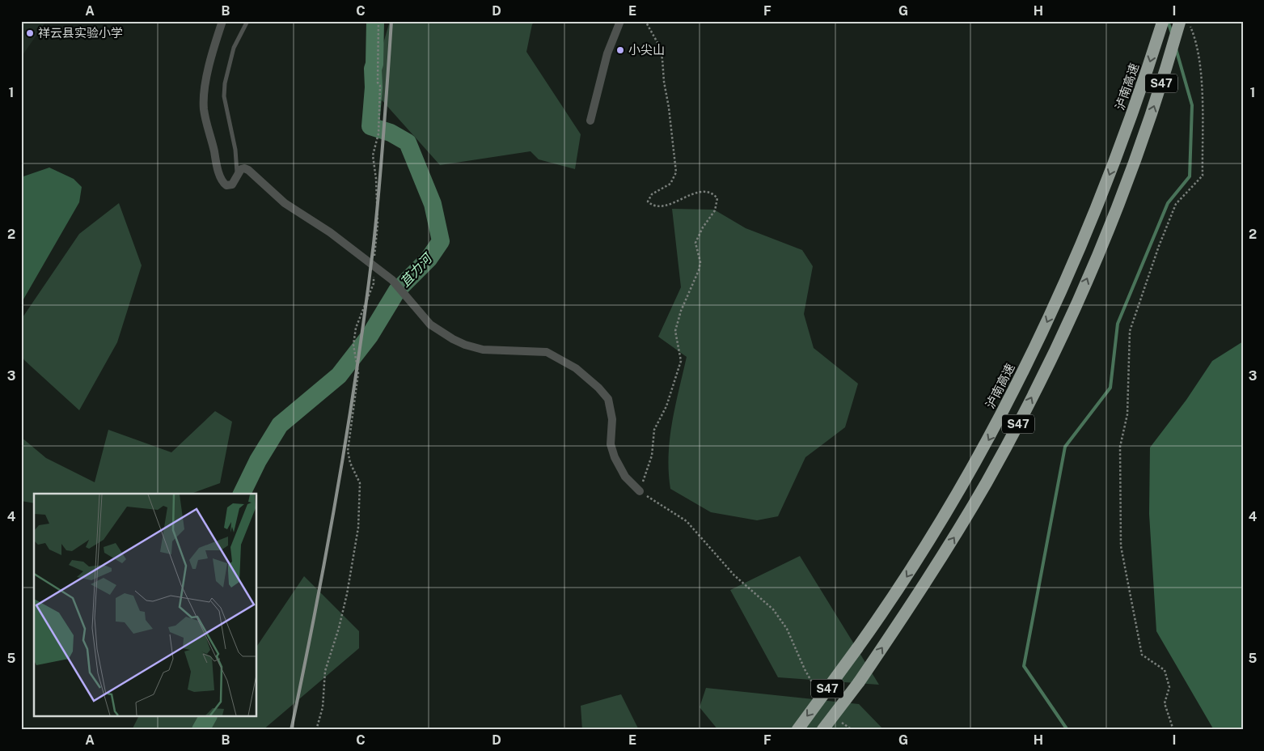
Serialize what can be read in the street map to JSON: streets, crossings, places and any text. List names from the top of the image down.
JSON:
{
  "streets": {
    "highway": ["S47", "泸南高速"]
  },
  "water": ["苴力河"],
  "places": ["祥云县实验小学", "小尖山"],
  "grid": {
    "columns": [
      "A",
      "B",
      "C",
      "D",
      "E",
      "F",
      "G",
      "H",
      "I"
    ],
    "rows": [
      "1",
      "2",
      "3",
      "4",
      "5"
    ]
  }
}
